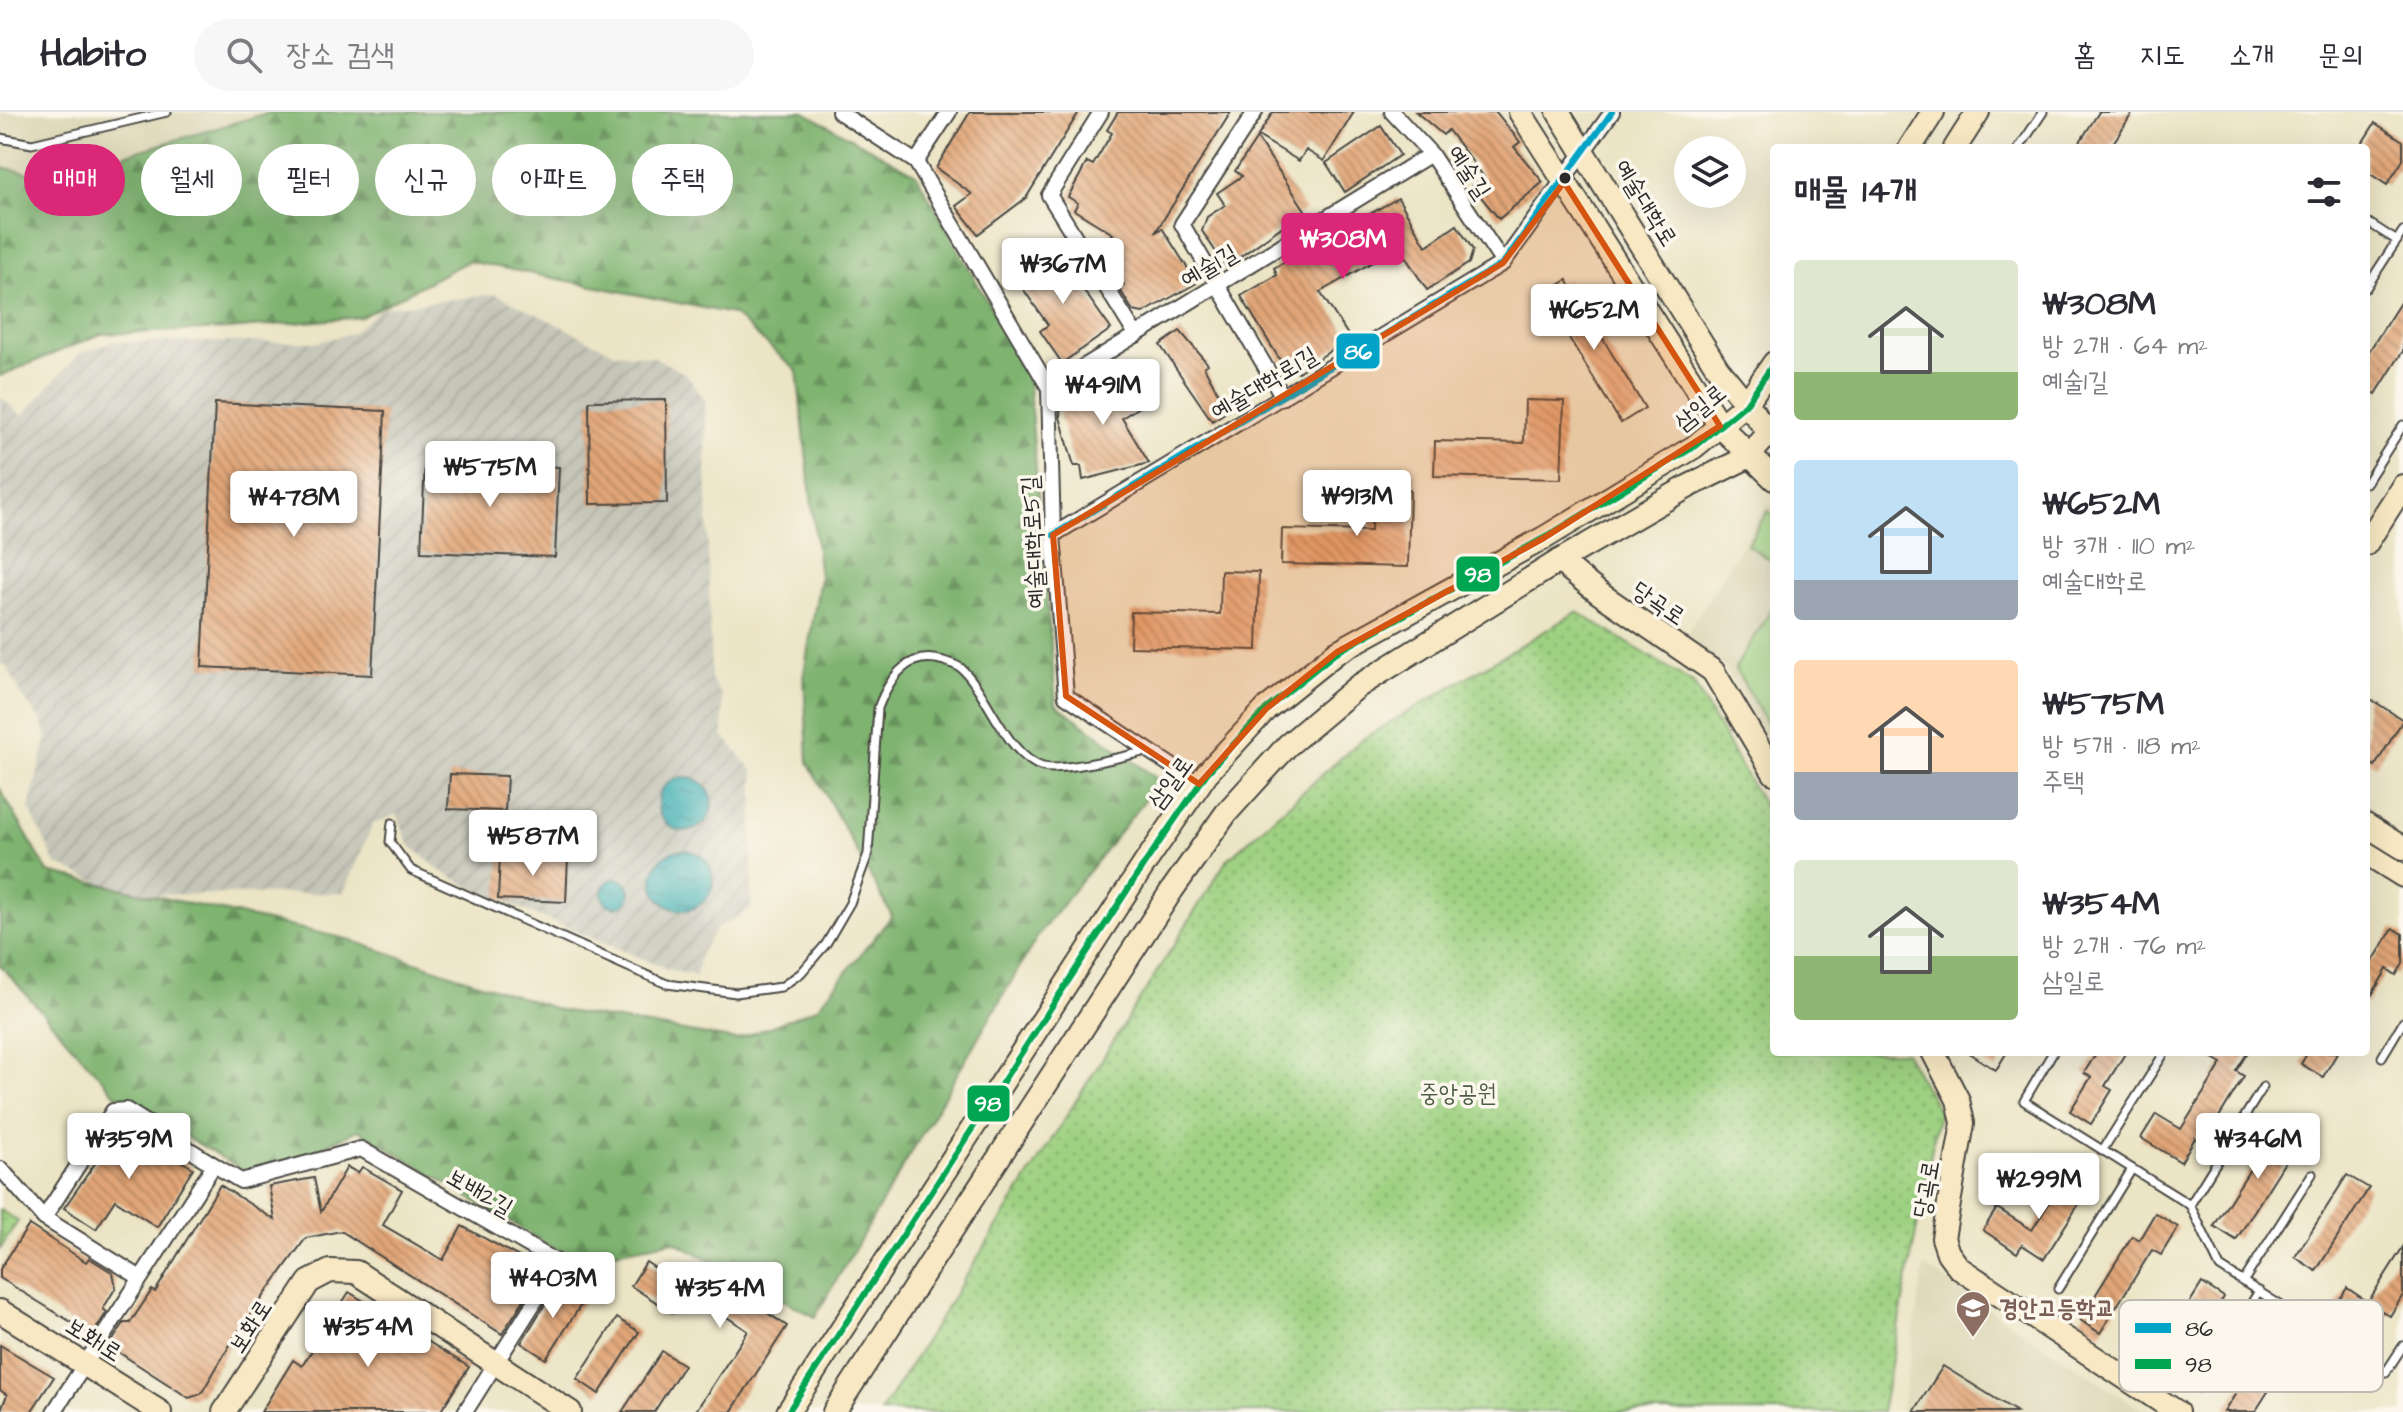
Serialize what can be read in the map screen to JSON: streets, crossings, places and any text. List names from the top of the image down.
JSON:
{
  "streets": {
    "main road": [
      "예술대학로",
      "삼일로",
      "당곡로",
      "보화로",
      "보화1로"
    ],
    "street": [
      "예술길",
      "예술1길",
      "예술대학로1길",
      "예술대학로5길",
      "보배2길"
    ]
  },
  "crossings": [
    ["예술길", "예술1길"],
    ["예술길", "예술대학로1길"],
    ["예술대학로", "예술대학로1길"],
    ["예술대학로", "삼일로"],
    ["예술1길", "예술대학로5길"],
    ["예술대학로1길", "예술대학로5길"],
    ["삼일로", "예술대학로5길"],
    ["보배2길", "보화로"]
  ],
  "parks": ["중앙공원"],
  "places": {
    "school or university": ["경안고등학교"]
  },
  "lines": ["transit line 86", "transit line 98"],
  "legend": ["86", "98"],
  "page": {
    "header": "Habito",
    "search": "장소 검색",
    "nav": [
      "홈",
      "지도",
      "소개",
      "문의"
    ],
    "chip": [
      "매매",
      "월세",
      "필터",
      "신규",
      "아파트",
      "주택"
    ],
    "heading": "매물 14개",
    "price": [
      "₩308M",
      "₩367M",
      "₩652M",
      "₩491M",
      "₩575M",
      "₩913M",
      "₩478M",
      "₩587M",
      "₩359M",
      "₩346M",
      "₩299M",
      "₩403M",
      "₩354M",
      "₩354M"
    ],
    "list": [
      {
        "name": "₩308M",
        "note": "방 2개 · 64 m² · 예술1길"
      },
      {
        "name": "₩652M",
        "note": "방 3개 · 110 m² · 예술대학로"
      },
      {
        "name": "₩575M",
        "note": "방 5개 · 118 m² · 주택"
      },
      {
        "name": "₩354M",
        "note": "방 2개 · 76 m² · 삼일로"
      }
    ]
  }
}
